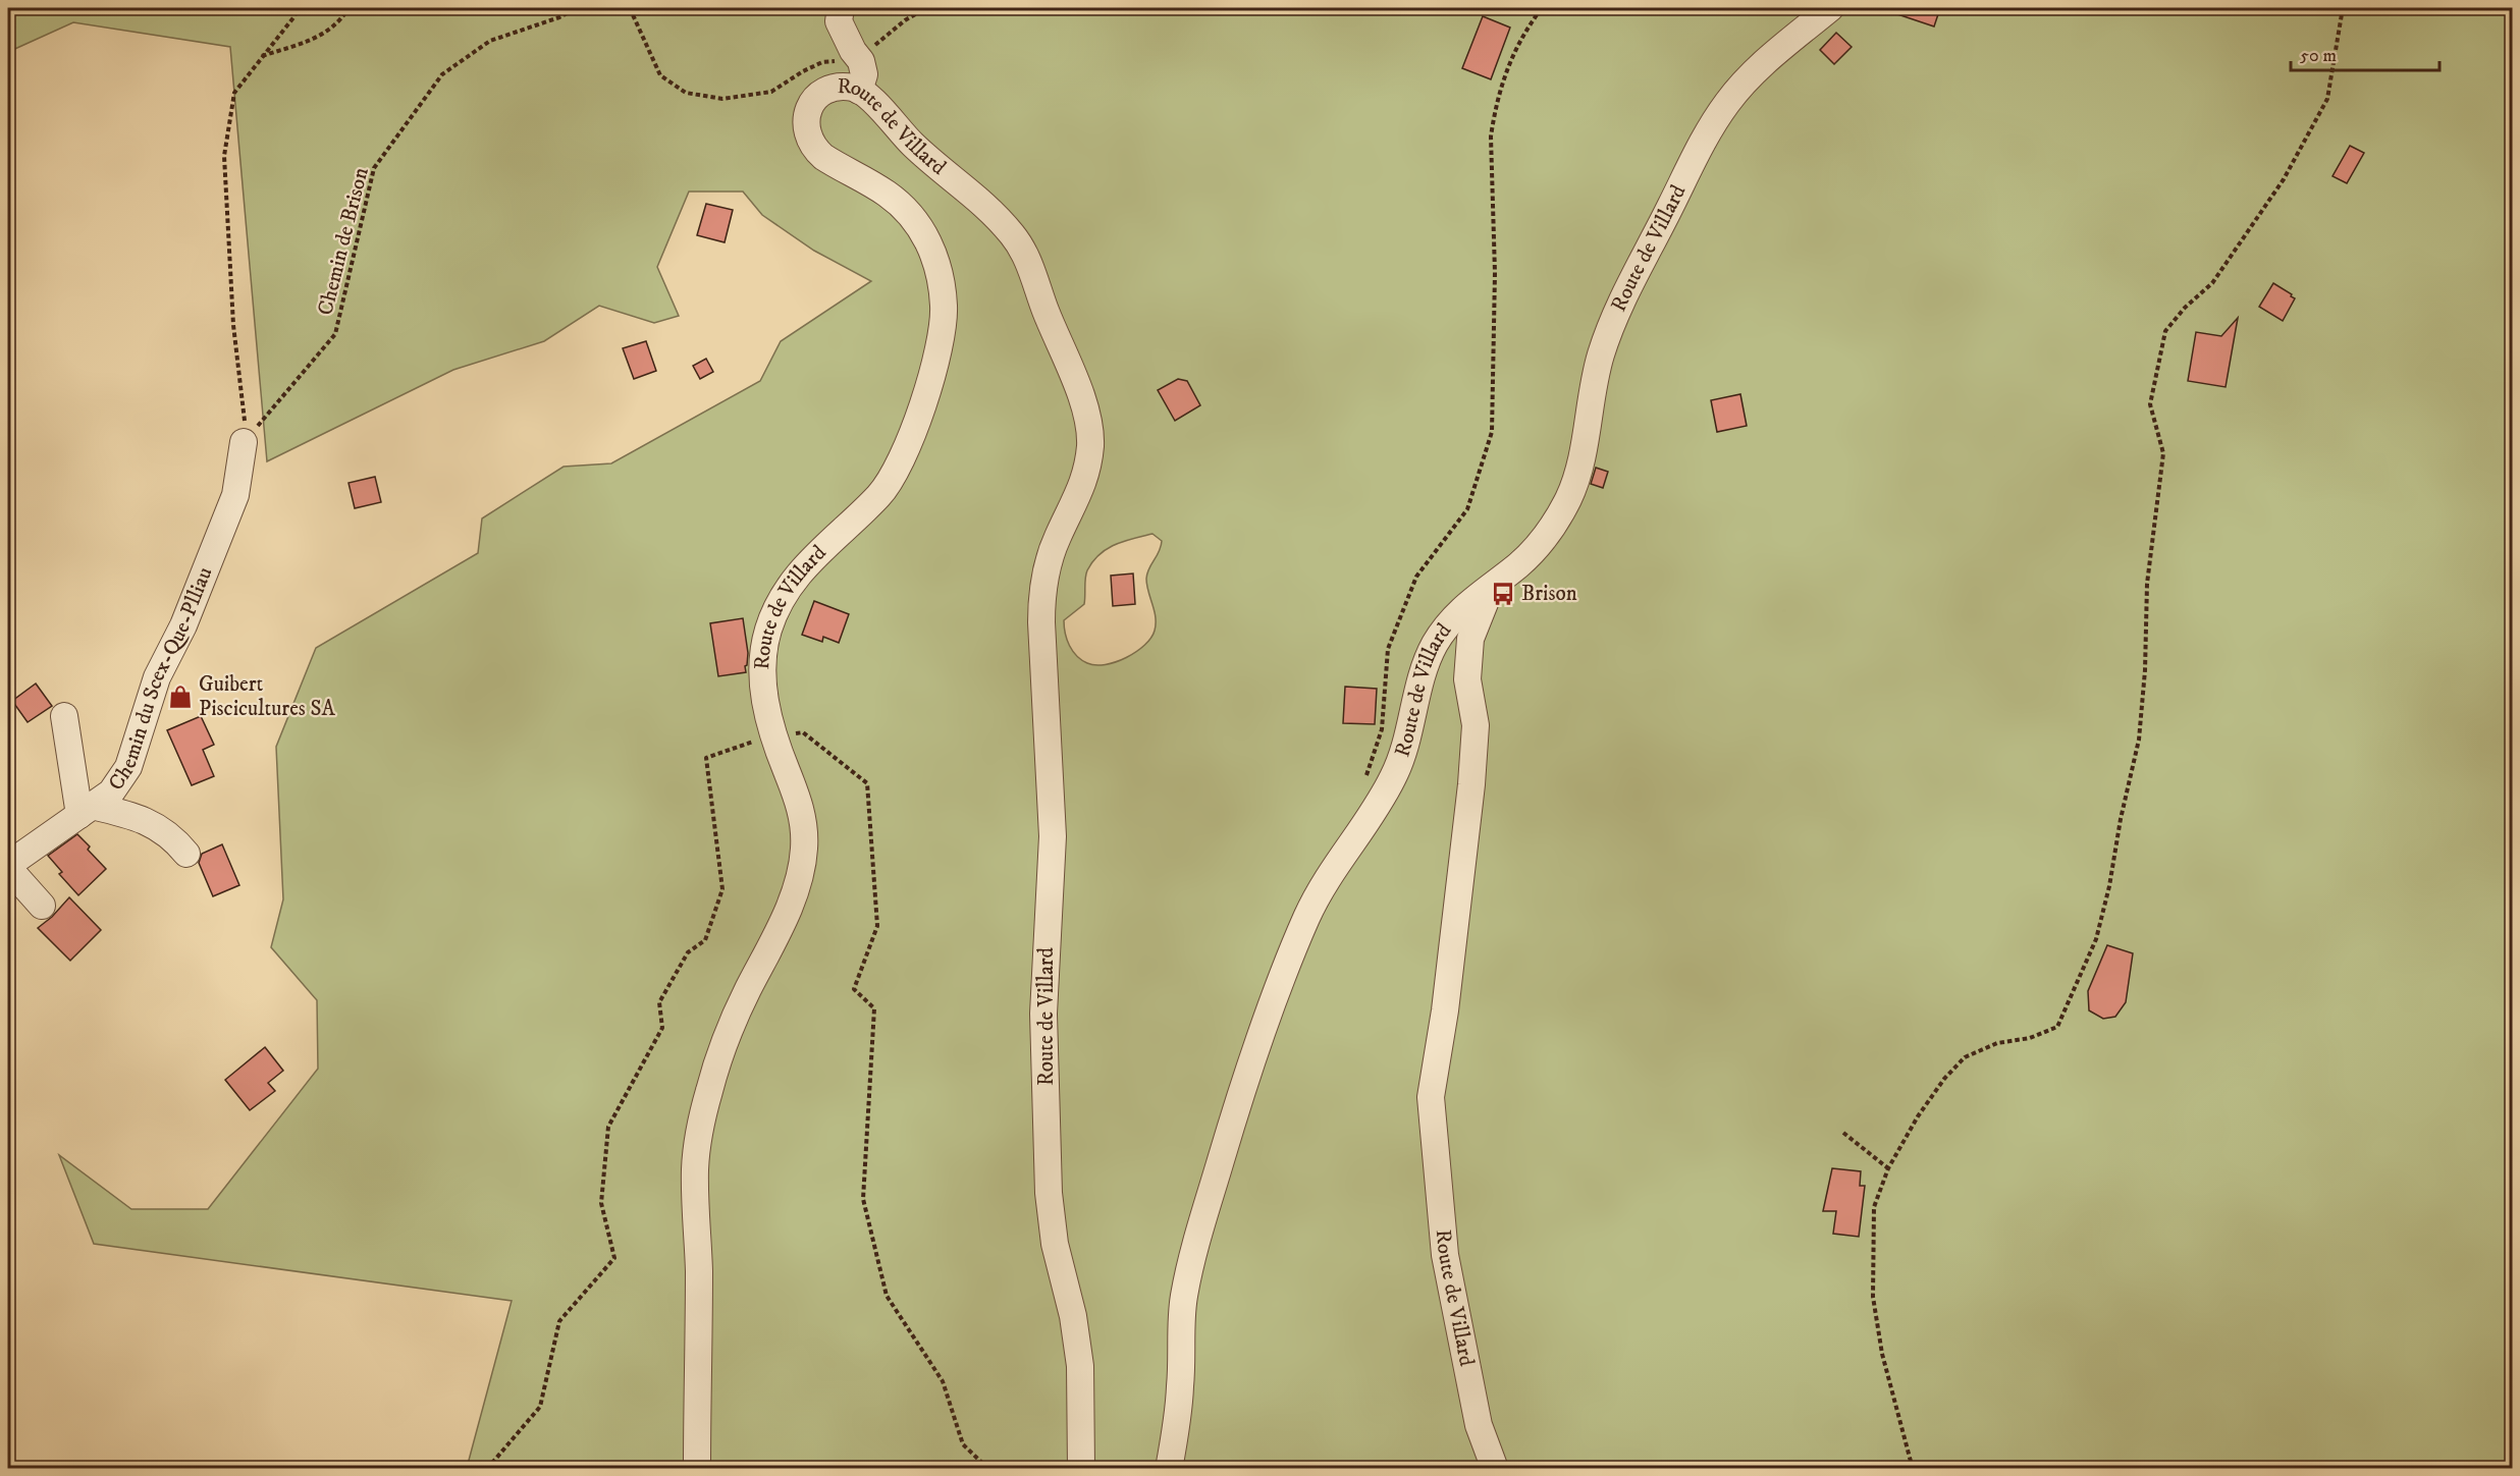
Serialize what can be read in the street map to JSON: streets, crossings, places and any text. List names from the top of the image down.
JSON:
{
  "streets": {
    "street": ["Route de Villard", "Chemin du Scex-Que-Plliau"],
    "path": ["Chemin de Brison"]
  },
  "crossings": [
    ["Chemin de Brison", "Chemin du Scex-Que-Plliau"]
  ],
  "places": {
    "bus stop": ["Brison"],
    "shop": ["Guibert Piscicultures SA"]
  },
  "scale_bar": "50 m"
}
